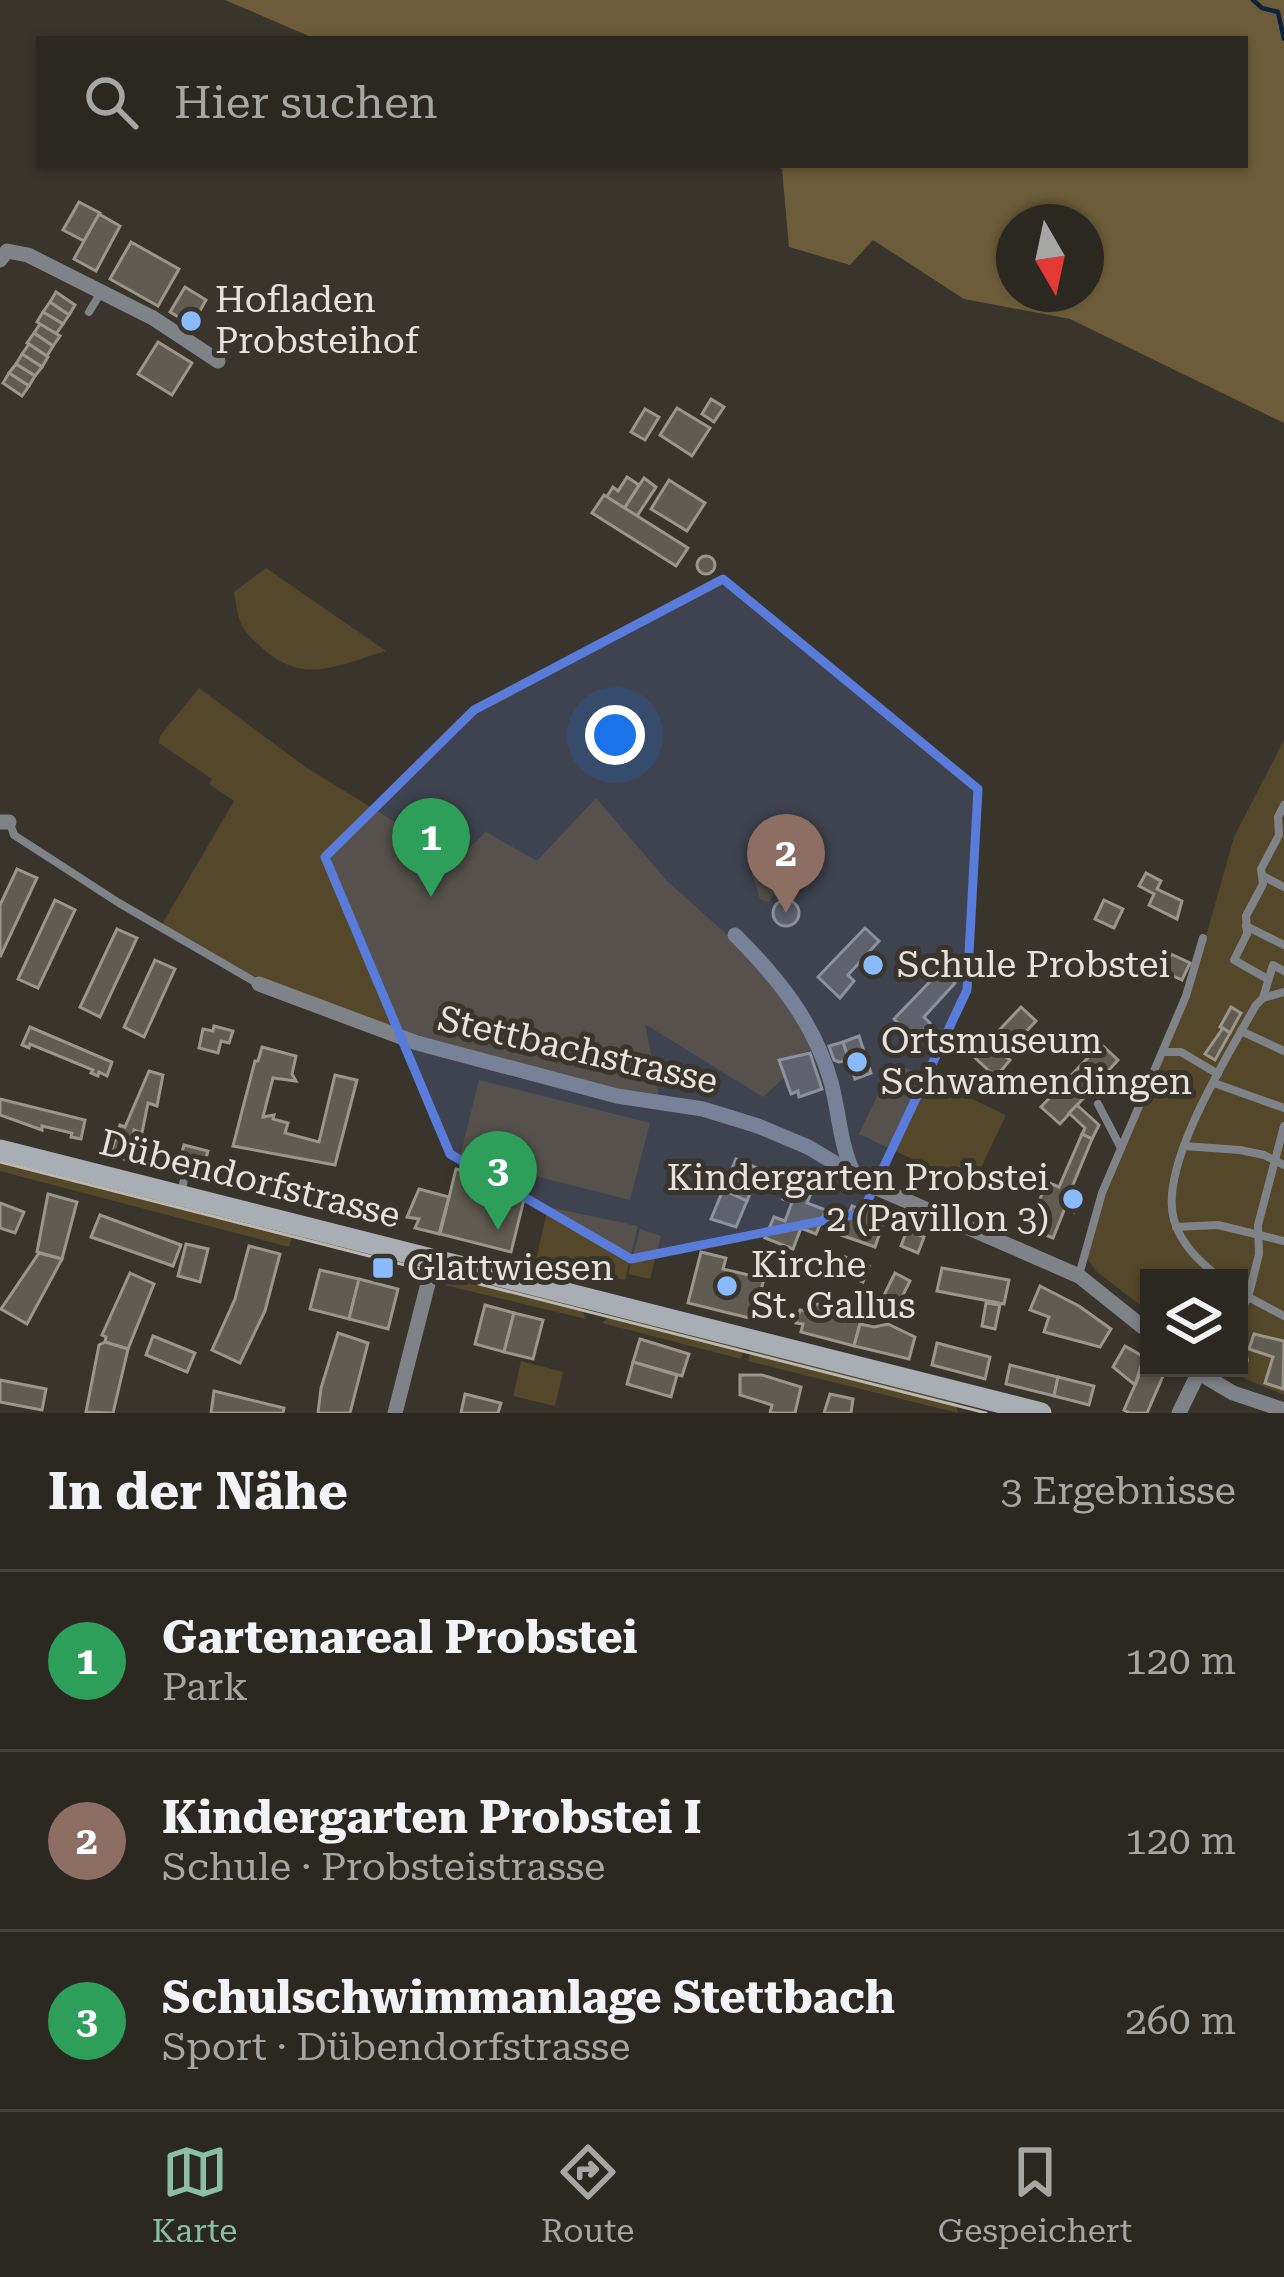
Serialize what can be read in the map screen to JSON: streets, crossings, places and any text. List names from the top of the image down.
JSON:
{
  "streets": {
    "street": ["Stettbachstrasse", "Dübendorfstrasse"]
  },
  "places": {
    "other": [
      "Hofladen Probsteihof",
      "Schule Probstei",
      "Ortsmuseum Schwamendingen",
      "Kindergarten Probstei 2 (Pavillon 3)",
      "Kirche St. Gallus"
    ],
    "transit": ["Glattwiesen"]
  },
  "north": "bottom",
  "page": {
    "search": "Hier suchen",
    "pins": ["1", "2", "3"],
    "heading": ["In der Nähe", "3 Ergebnisse"],
    "list": [
      {
        "mark": "1",
        "name": "Gartenareal Probstei",
        "note": "Park",
        "value": "120 m"
      },
      {
        "mark": "2",
        "name": "Kindergarten Probstei I",
        "note": "Schule · Probsteistrasse",
        "value": "120 m"
      },
      {
        "mark": "3",
        "name": "Schulschwimmanlage Stettbach",
        "note": "Sport · Dübendorfstrasse",
        "value": "260 m"
      }
    ],
    "nav": ["Karte", "Route", "Gespeichert"]
  }
}
